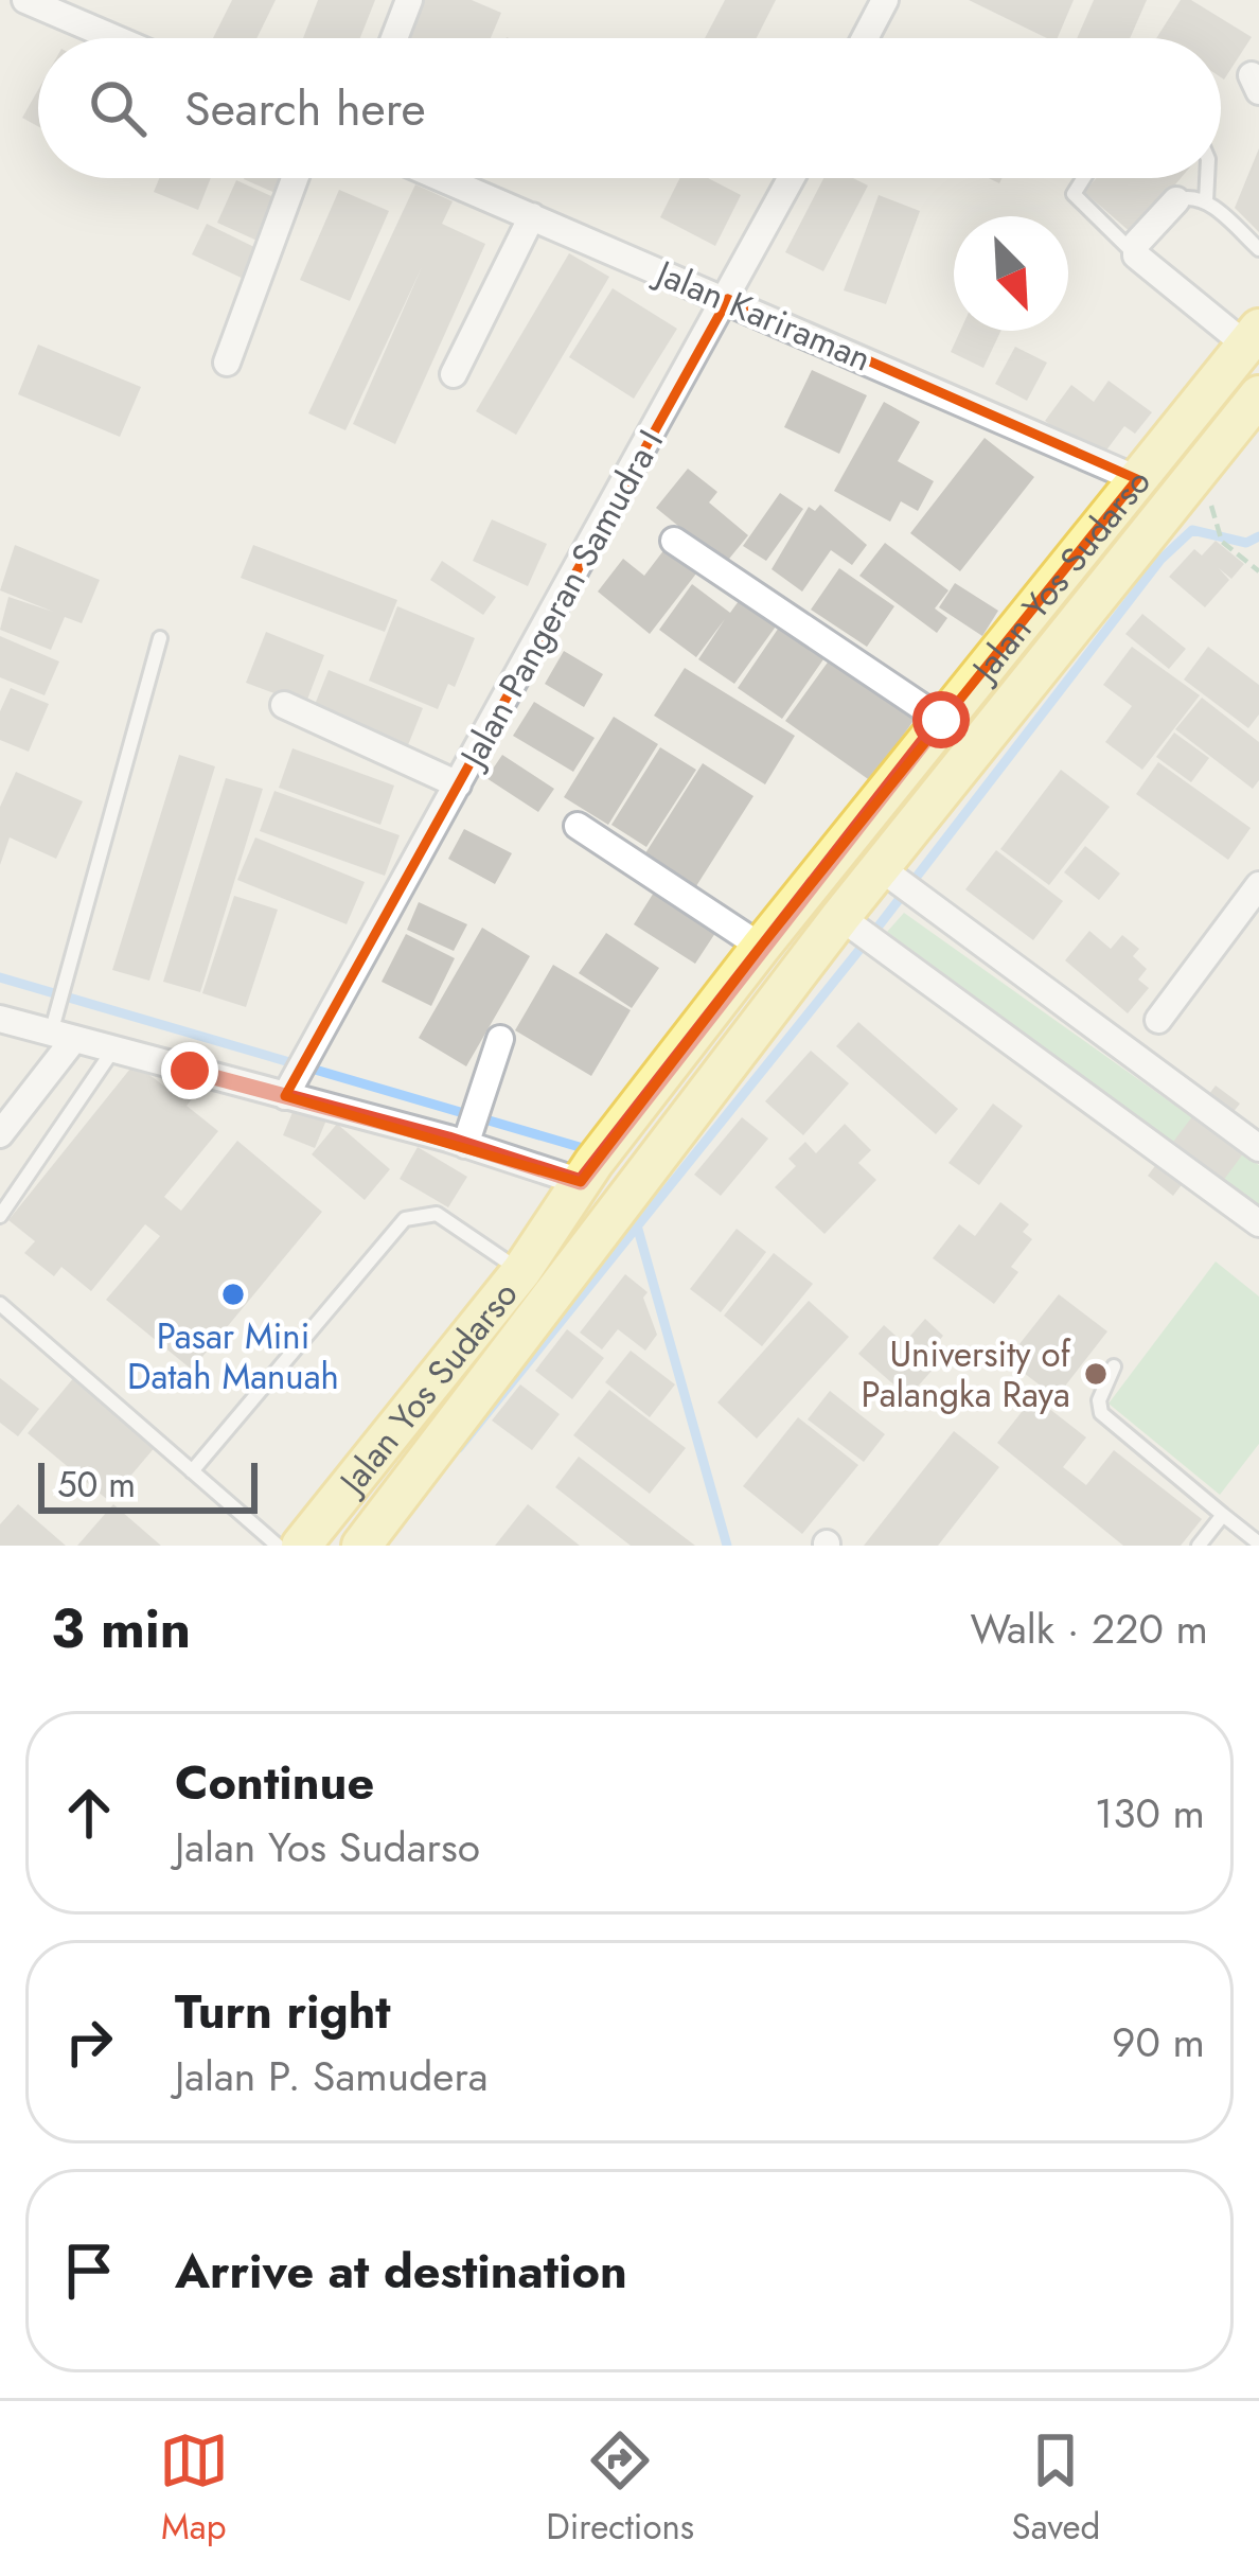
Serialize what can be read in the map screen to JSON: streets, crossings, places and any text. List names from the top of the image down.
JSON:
{
  "streets": {
    "main road": ["Jalan Yos Sudarso"],
    "street": ["Jalan Kariraman", "Jalan Pangeran Samudra I"]
  },
  "crossings": [
    ["Jalan Kariraman", "Jalan Yos Sudarso"],
    ["Jalan Kariraman", "Jalan Pangeran Samudra I"]
  ],
  "places": ["Pasar Mini Datah Manuah", "University of Palangka Raya"],
  "scale_bar": "50 m",
  "north": "bottom right",
  "page": {
    "search": "Search here",
    "scale": "50 m",
    "heading": ["3 min", "Walk · 220 m"],
    "list": [
      ["Continue", "Jalan Yos Sudarso", "130 m"],
      ["Turn right", "Jalan P. Samudera", "90 m"],
      "Arrive at destination"
    ],
    "nav": ["Map", "Directions", "Saved"]
  }
}
